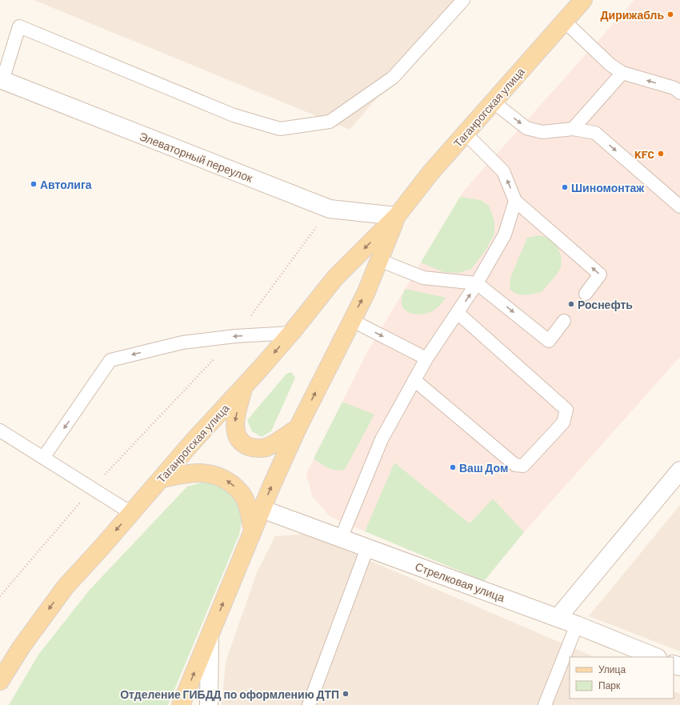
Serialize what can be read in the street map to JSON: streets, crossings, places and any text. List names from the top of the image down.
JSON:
{
  "streets": {
    "main road": ["Таганрогская улица"],
    "street": ["Элеваторный переулок", "Стрелковая улица"]
  },
  "crossings": [
    ["Таганрогская улица", "Элеваторный переулок"],
    ["Таганрогская улица", "Стрелковая улица"]
  ],
  "places": [
    "Дирижабль",
    "KFC",
    "Автолига",
    "Шиномонтаж",
    "Роснефть",
    "Ваш Дом",
    "Отделение ГИБДД по оформлению ДТП"
  ],
  "legend": ["Улица", "Парк"]
}
